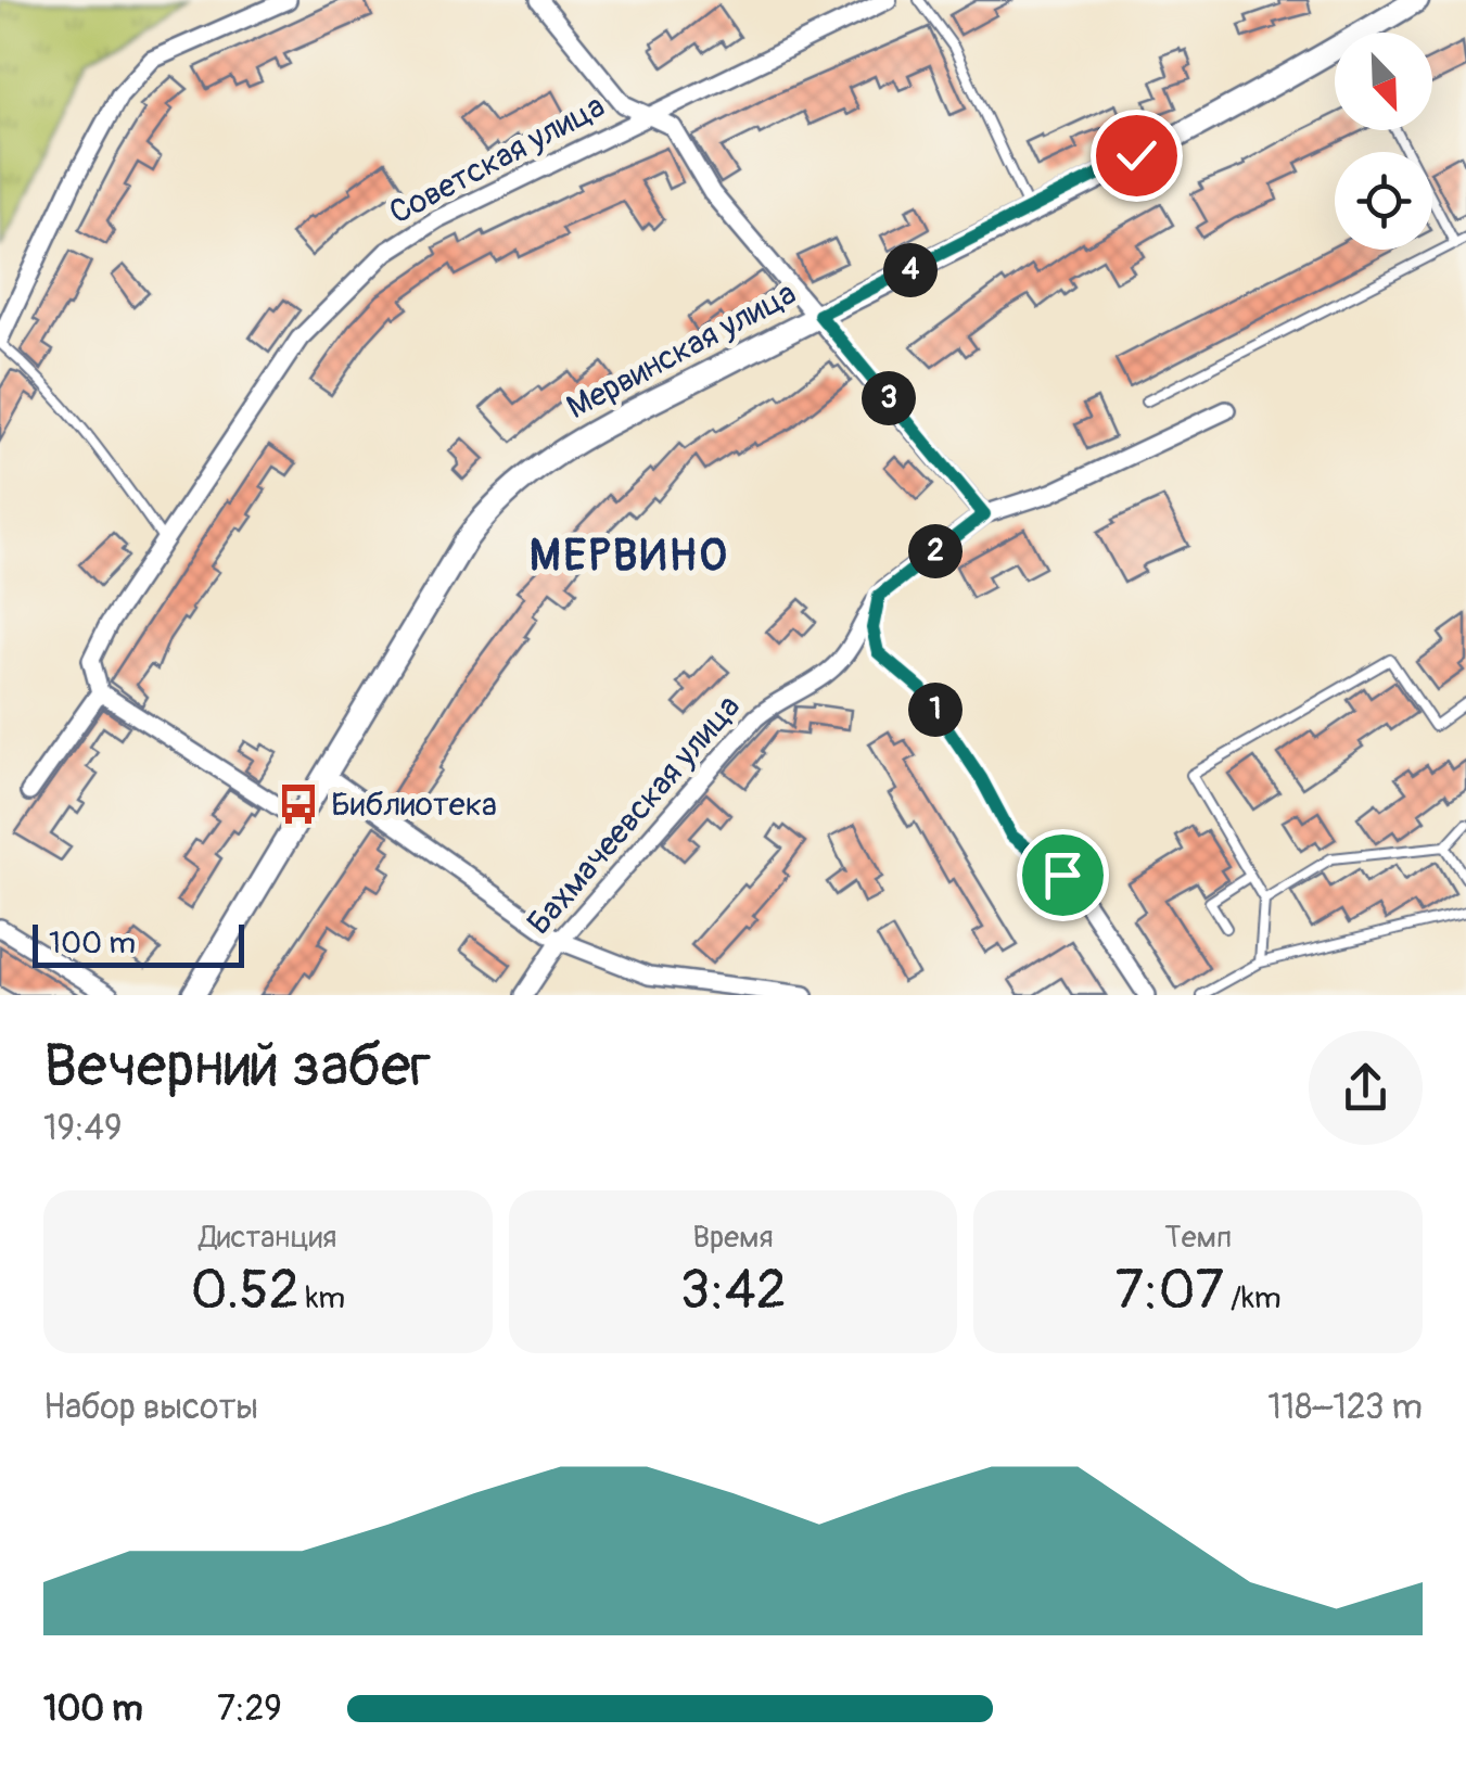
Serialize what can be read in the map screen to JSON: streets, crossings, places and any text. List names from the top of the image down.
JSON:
{
  "streets": {
    "street": ["Советская улица", "Мервинская улица", "Бахмачеевская улица"]
  },
  "districts": ["МЕРВИНО"],
  "places": {
    "bus stop": ["Библиотека"]
  },
  "scale_bar": "100 m",
  "north": "bottom right",
  "page": {
    "pins": [
      "4",
      "3",
      "2",
      "1"
    ],
    "scale": "100 m",
    "heading": ["Вечерний забег", "19:49"],
    "stats": [
      ["Дистанция", "0.52 km"],
      ["Время", "3:42"],
      ["Темп", "7:07 /km"]
    ],
    "chart": ["Набор высоты", "118–123 m"],
    "list": [
      {
        "name": "100 m",
        "note": "7:29"
      }
    ]
  }
}
